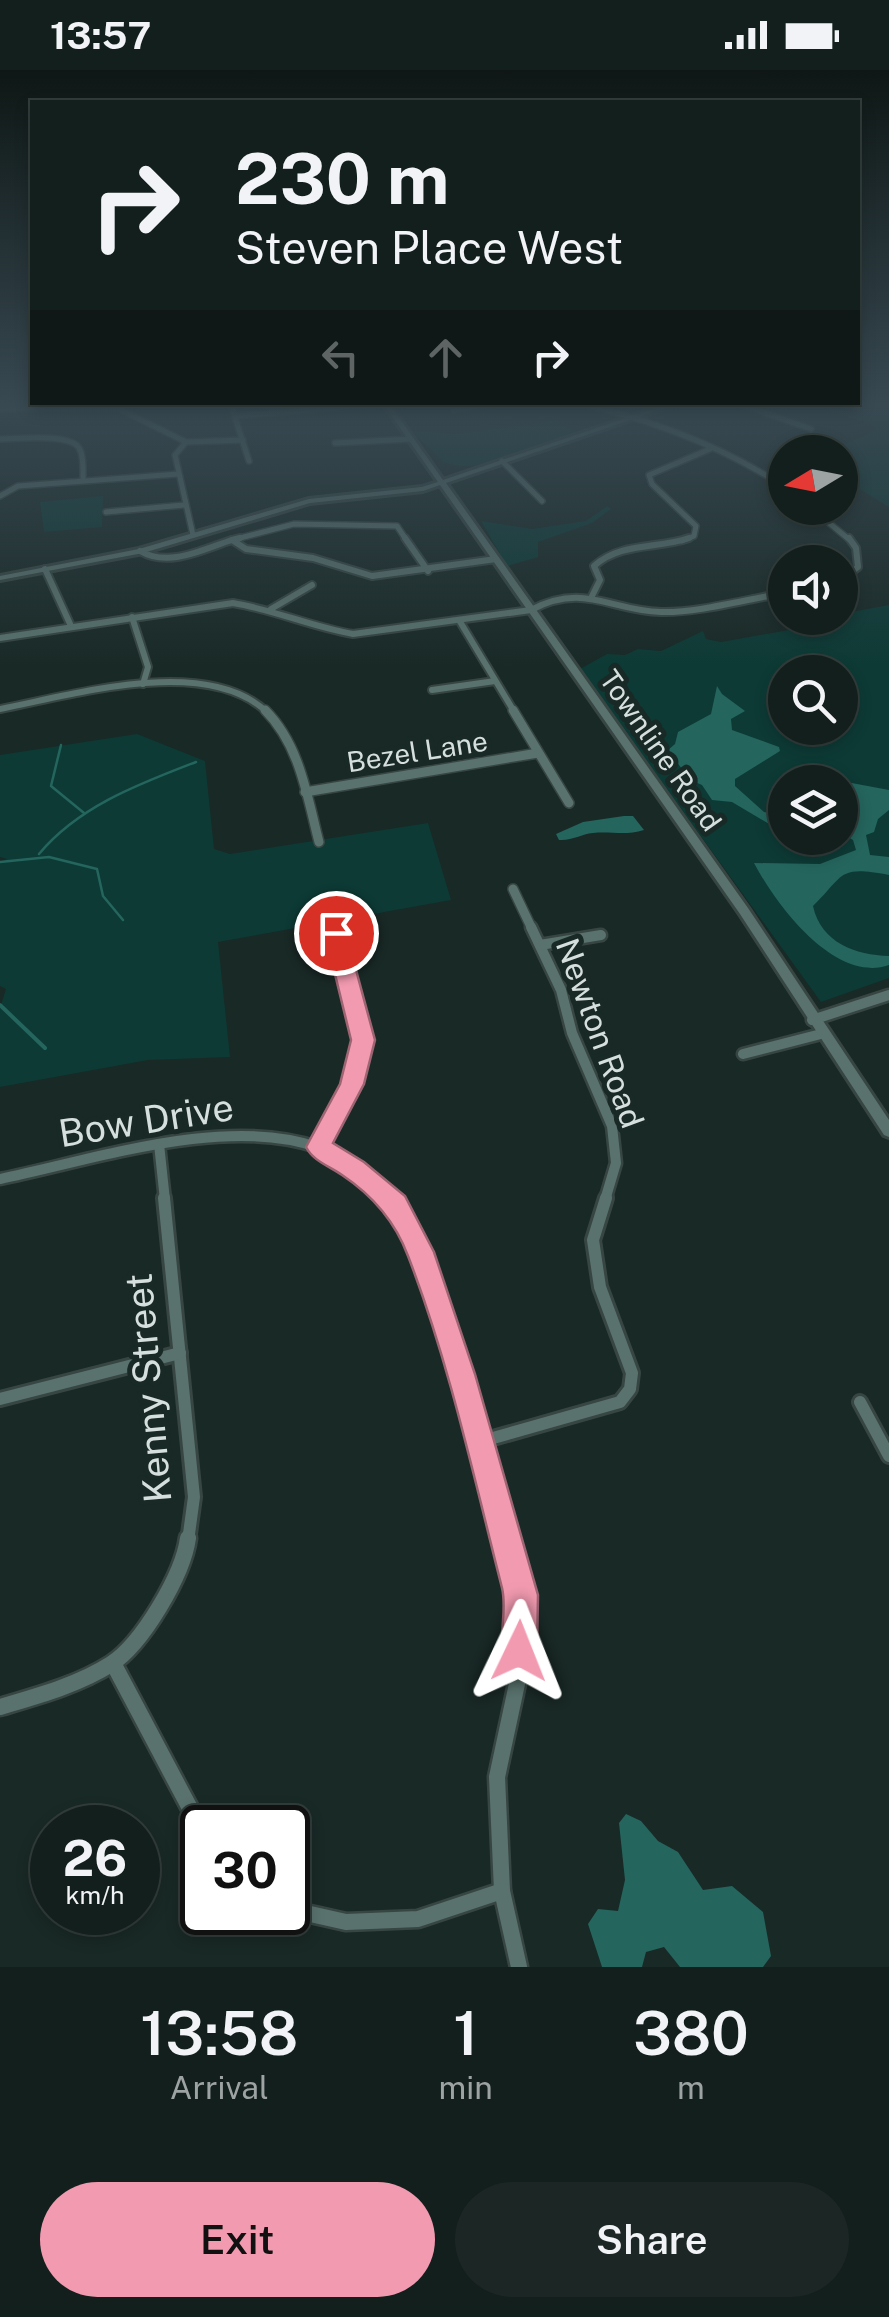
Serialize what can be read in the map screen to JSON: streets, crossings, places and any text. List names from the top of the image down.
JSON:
{
  "streets": {
    "street": [
      "Townline Road",
      "Bezel Lane",
      "Newton Road",
      "Bow Drive",
      "Kenny Street"
    ]
  },
  "crossings": [
    ["Newton Road", "Bow Drive"],
    ["Bow Drive", "Kenny Street"]
  ],
  "north": "left",
  "page": {
    "status": "13:57",
    "turn": ["230 m", "Steven Place West"],
    "speed": "26 km/h",
    "limit": "30",
    "eta": [
      "13:58",
      "Arrival",
      "1",
      "min",
      "380",
      "m"
    ],
    "buttons": ["Exit", "Share"]
  }
}
